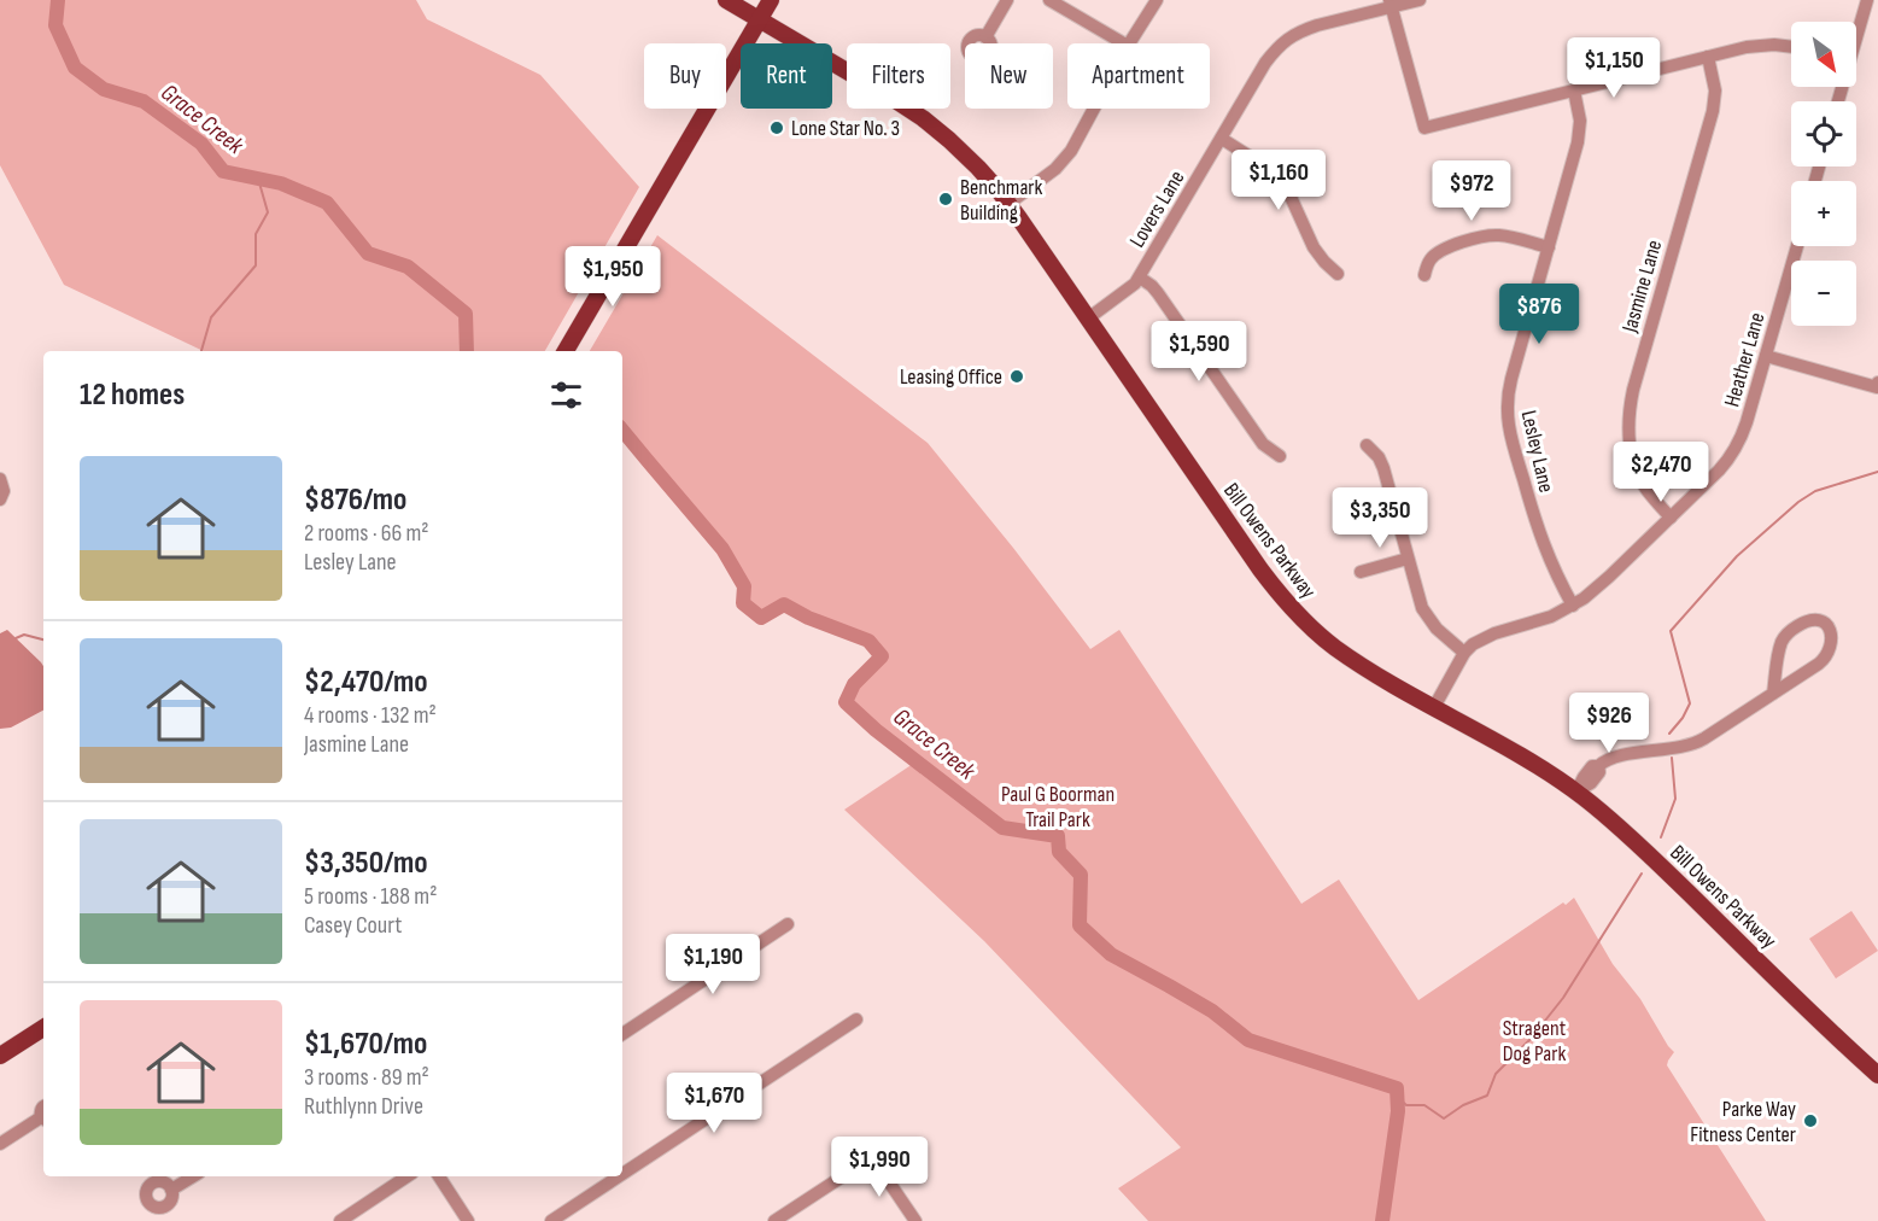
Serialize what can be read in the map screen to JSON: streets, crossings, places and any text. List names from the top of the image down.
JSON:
{
  "streets": {
    "main road": ["Bill Owens Parkway"],
    "street": [
      "Lovers Lane",
      "Jasmine Lane",
      "Heather Lane",
      "Lesley Lane"
    ]
  },
  "crossings": [
    ["Lovers Lane", "Bill Owens Parkway"],
    ["Jasmine Lane", "Heather Lane"],
    ["Heather Lane", "Lesley Lane"],
    ["Heather Lane", "Bill Owens Parkway"]
  ],
  "water": ["Grace Creek"],
  "parks": ["Paul G Boorman Trail Park", "Stragent Dog Park"],
  "places": [
    "Lone Star No. 3",
    "Benchmark Building",
    "Leasing Office",
    "Parke Way Fitness Center"
  ],
  "north": "bottom right",
  "page": {
    "map_buttons": ["+", "−"],
    "price": [
      "$1,150",
      "$1,160",
      "$972",
      "$1,950",
      "$876",
      "$1,590",
      "$2,470",
      "$3,350",
      "$926",
      "$1,190",
      "$1,670",
      "$1,990"
    ],
    "chip": [
      "Buy",
      "Rent",
      "Filters",
      "New",
      "Apartment"
    ],
    "heading": "12 homes",
    "list": [
      {
        "name": "$876/mo",
        "note": "2 rooms · 66 m² · Lesley Lane"
      },
      {
        "name": "$2,470/mo",
        "note": "4 rooms · 132 m² · Jasmine Lane"
      },
      {
        "name": "$3,350/mo",
        "note": "5 rooms · 188 m² · Casey Court"
      },
      {
        "name": "$1,670/mo",
        "note": "3 rooms · 89 m² · Ruthlynn Drive"
      }
    ]
  }
}
